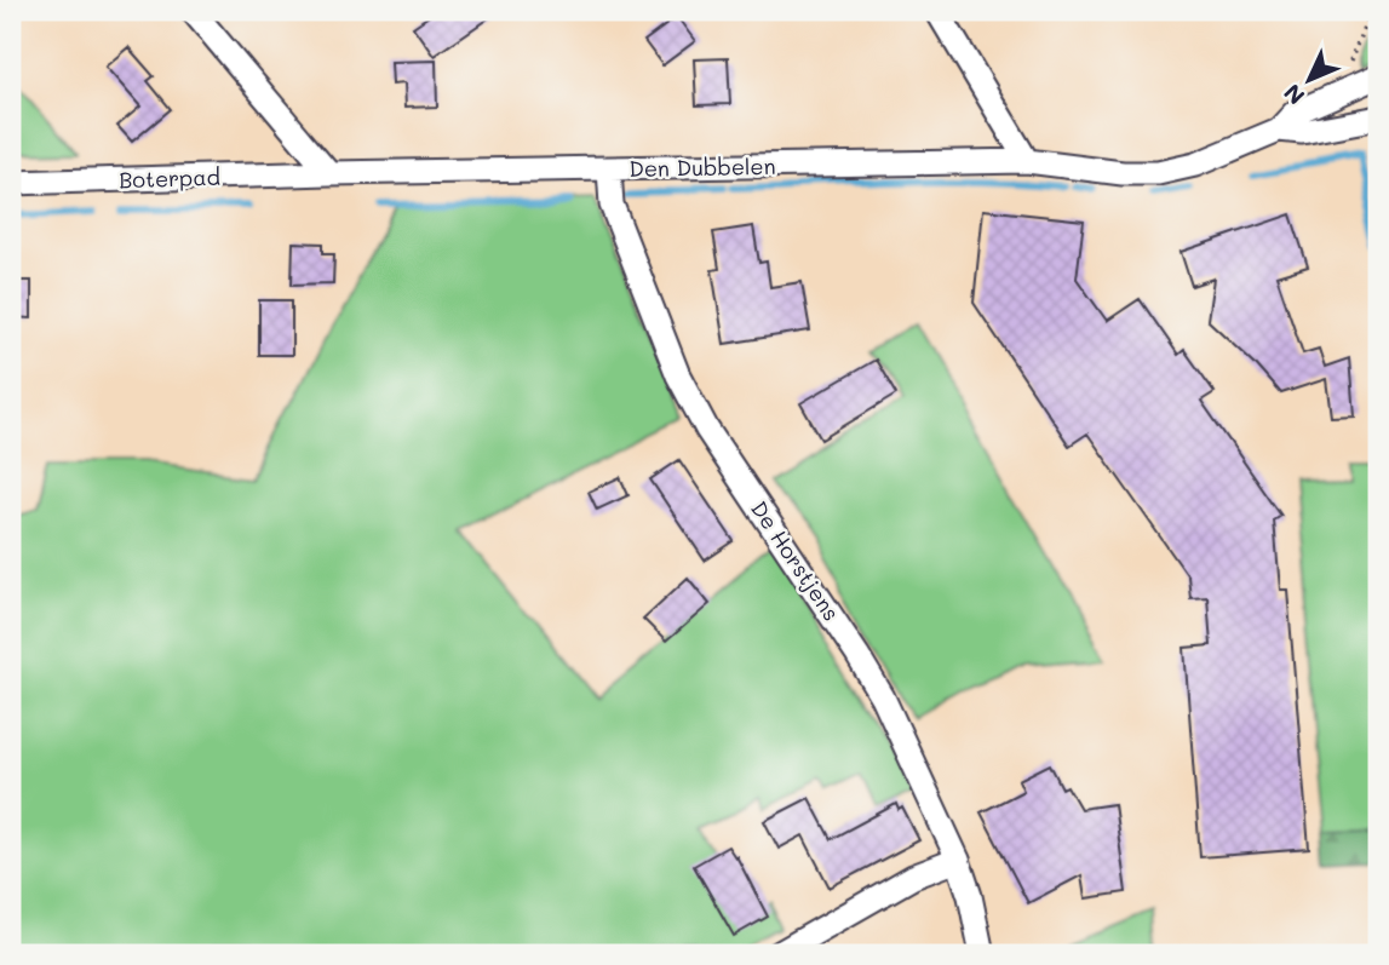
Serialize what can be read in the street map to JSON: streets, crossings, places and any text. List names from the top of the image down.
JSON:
{
  "streets": {
    "street": ["Den Dubbelen", "Boterpad", "De Horstjens"]
  },
  "crossings": [
    ["Den Dubbelen", "Boterpad"],
    ["Den Dubbelen", "De Horstjens"]
  ],
  "north": "bottom left"
}
